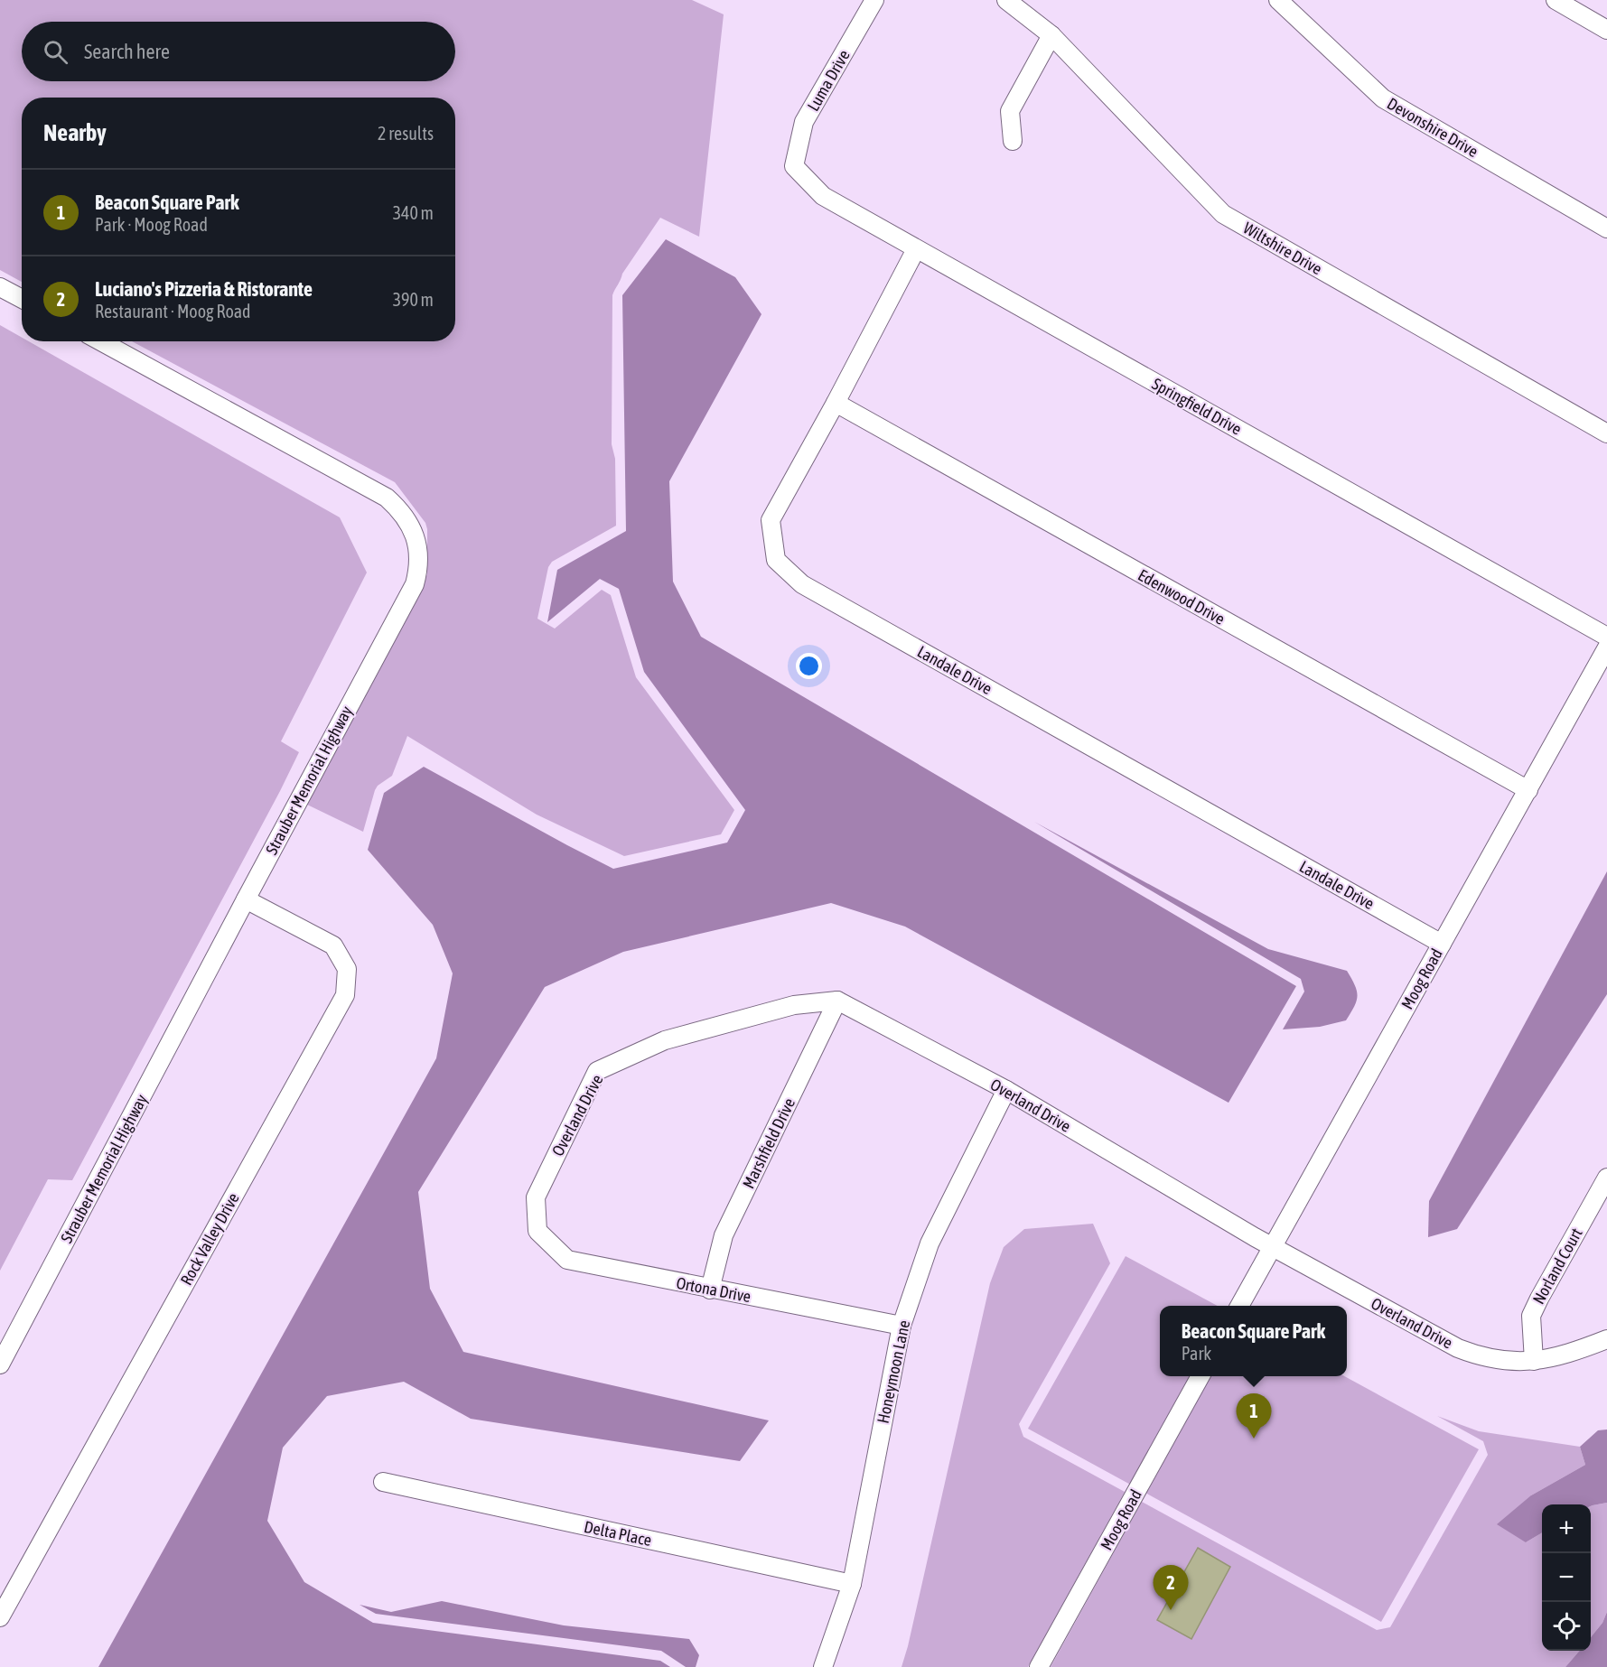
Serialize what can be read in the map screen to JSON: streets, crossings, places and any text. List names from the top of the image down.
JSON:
{
  "streets": {
    "street": [
      "Luma Drive",
      "Devonshire Drive",
      "Wiltshire Drive",
      "Springfield Drive",
      "Edenwood Drive",
      "Landale Drive",
      "Strauber Memorial Highway",
      "Moog Road",
      "Overland Drive",
      "Marshfield Drive",
      "Rock Valley Drive",
      "Norland Court",
      "Ortona Drive",
      "Honeymoon Lane",
      "Delta Place"
    ]
  },
  "crossings": [
    ["Luma Drive", "Springfield Drive"],
    ["Springfield Drive", "Landale Drive"],
    ["Edenwood Drive", "Landale Drive"],
    ["Edenwood Drive", "Moog Road"],
    ["Landale Drive", "Moog Road"],
    ["Strauber Memorial Highway", "Rock Valley Drive"],
    ["Moog Road", "Overland Drive"],
    ["Overland Drive", "Marshfield Drive"],
    ["Overland Drive", "Norland Court"],
    ["Overland Drive", "Ortona Drive"],
    ["Overland Drive", "Honeymoon Lane"],
    ["Marshfield Drive", "Ortona Drive"],
    ["Ortona Drive", "Honeymoon Lane"],
    ["Honeymoon Lane", "Delta Place"]
  ],
  "page": {
    "search": "Search here",
    "heading": ["Nearby", "2 results"],
    "list": [
      {
        "mark": "1",
        "name": "Beacon Square Park",
        "note": "Park · Moog Road",
        "value": "340 m"
      },
      {
        "mark": "2",
        "name": "Luciano's Pizzeria & Ristorante",
        "note": "Restaurant · Moog Road",
        "value": "390 m"
      }
    ],
    "popup": ["Beacon Square Park", "Park"],
    "pins": ["1", "2"],
    "map_buttons": ["+", "−"]
  }
}
